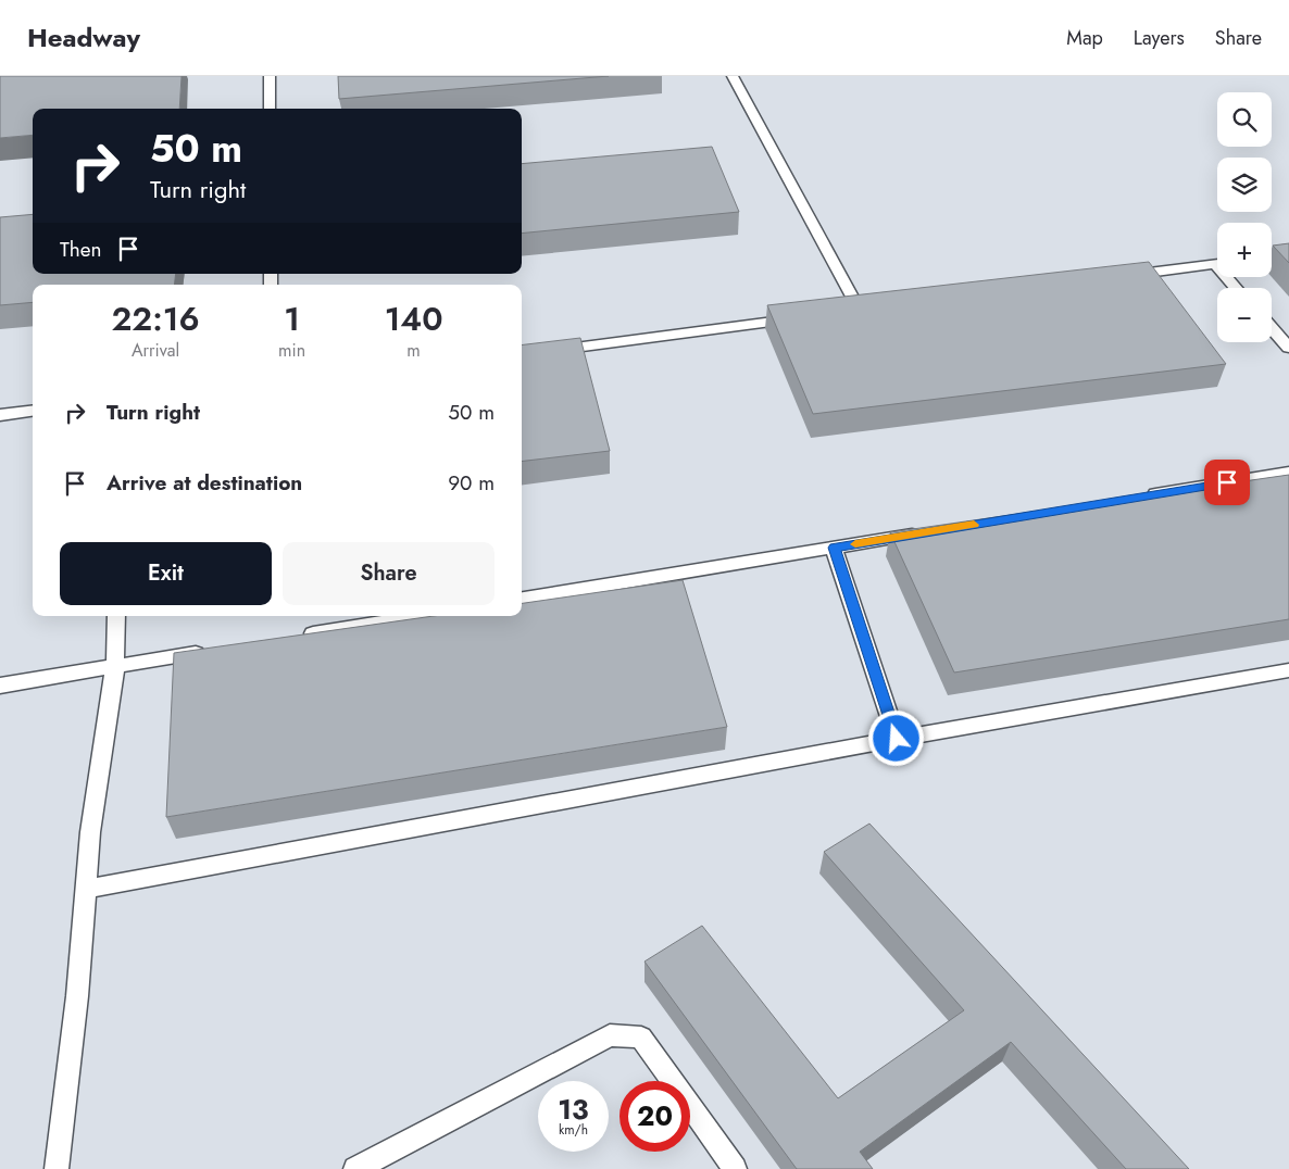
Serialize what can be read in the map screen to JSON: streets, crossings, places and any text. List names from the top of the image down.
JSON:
{
  "page": {
    "header": "Headway",
    "nav": ["Map", "Layers", "Share"],
    "map_buttons": ["+", "−"],
    "turn": ["50 m", "Turn right"],
    "then": "Then",
    "eta": [
      "22:16",
      "Arrival",
      "1",
      "min",
      "140",
      "m"
    ],
    "list": [
      {
        "name": "Turn right",
        "value": "50 m"
      },
      {
        "name": "Arrive at destination",
        "value": "90 m"
      }
    ],
    "buttons": ["Exit", "Share"],
    "speed": "13 km/h",
    "limit": "20"
  }
}
